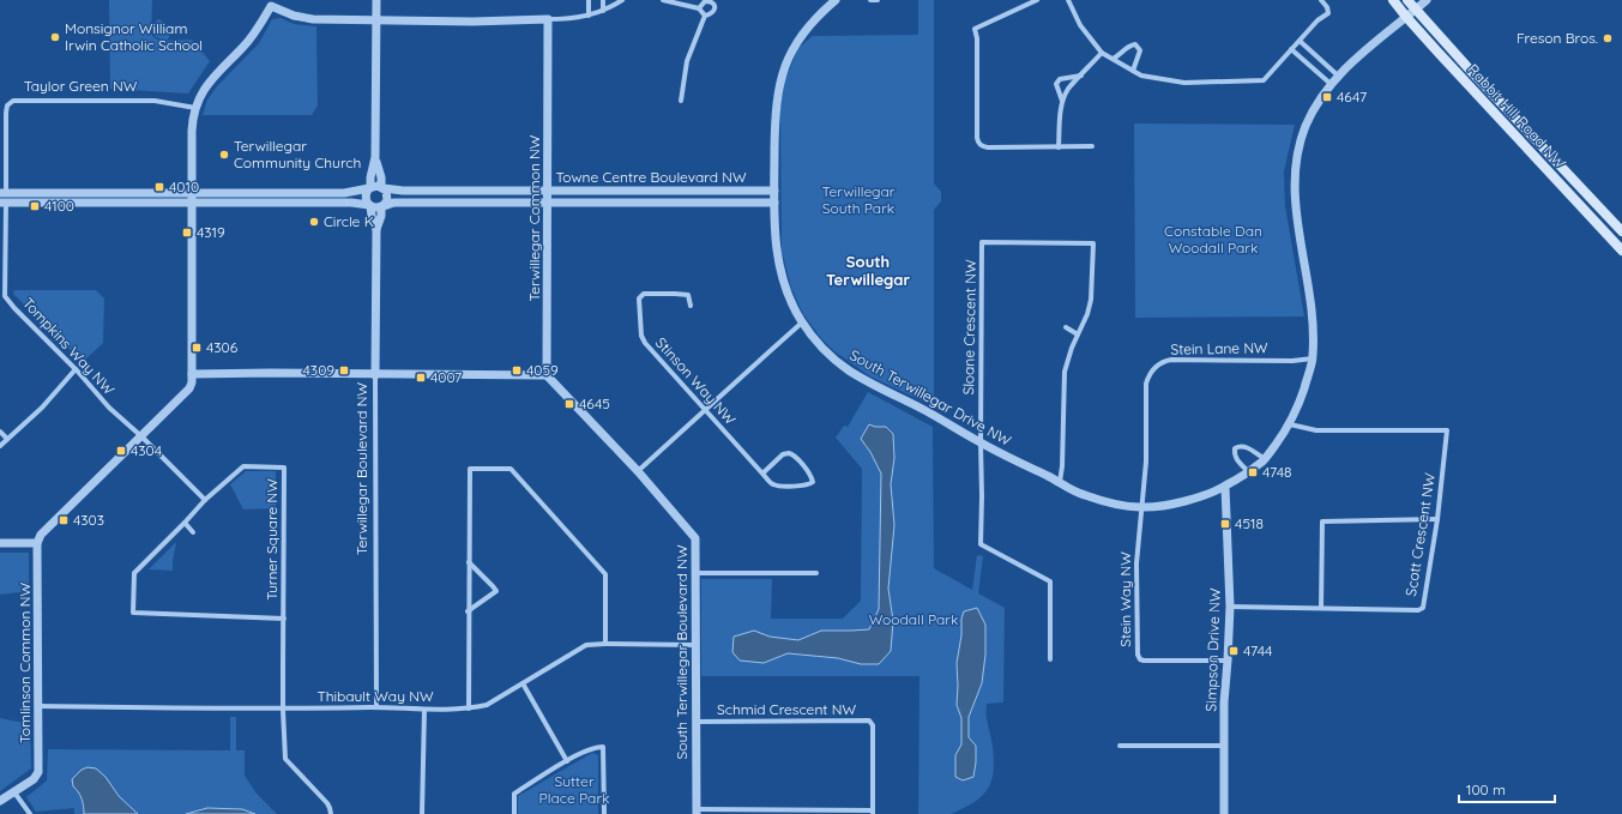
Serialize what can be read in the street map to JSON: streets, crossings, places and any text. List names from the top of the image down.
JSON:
{
  "streets": {
    "main road": ["Rabbit Hill Road NW"],
    "street": [
      "Taylor Green NW",
      "Towne Centre Boulevard NW",
      "Terwillegar Common NW",
      "Sloane Crescent NW",
      "Tompkins Way NW",
      "Stein Lane NW",
      "Stinson Way NW",
      "South Terwillegar Drive NW",
      "Terwillegar Boulevard NW",
      "Scott Crescent NW",
      "Turner Square NW",
      "Stein Way NW",
      "Simpson Drive NW",
      "South Terwillegar Boulevard NW",
      "Tomlinson Common NW",
      "Thibault Way NW",
      "Schmid Crescent NW"
    ]
  },
  "crossings": [
    ["Taylor Green NW", "Tompkins Way NW"],
    ["Rabbit Hill Road NW", "South Terwillegar Drive NW"],
    ["Towne Centre Boulevard NW", "Terwillegar Common NW"],
    ["Towne Centre Boulevard NW", "South Terwillegar Drive NW"],
    ["Towne Centre Boulevard NW", "Terwillegar Boulevard NW"],
    ["Terwillegar Common NW", "South Terwillegar Boulevard NW"],
    ["Sloane Crescent NW", "South Terwillegar Drive NW"],
    ["Tompkins Way NW", "Turner Square NW"],
    ["Stein Lane NW", "South Terwillegar Drive NW"],
    ["Stein Lane NW", "Stein Way NW"],
    ["South Terwillegar Drive NW", "Scott Crescent NW"],
    ["South Terwillegar Drive NW", "Stein Way NW"],
    ["South Terwillegar Drive NW", "Simpson Drive NW"],
    ["Terwillegar Boulevard NW", "Thibault Way NW"],
    ["Scott Crescent NW", "Simpson Drive NW"],
    ["Turner Square NW", "Thibault Way NW"],
    ["Stein Way NW", "Simpson Drive NW"],
    ["South Terwillegar Boulevard NW", "Thibault Way NW"],
    ["South Terwillegar Boulevard NW", "Schmid Crescent NW"],
    ["Tomlinson Common NW", "Thibault Way NW"]
  ],
  "districts": ["South Terwillegar"],
  "parks": [
    "Terwillegar South Park",
    "Constable Dan Woodall Park",
    "Woodall Park",
    "Sutter Place Park"
  ],
  "places": {
    "other": [
      "Monsignor William Irwin Catholic School",
      "Freson Bros.",
      "Terwillegar Community Church",
      "Circle K"
    ],
    "transit": [
      "4647",
      "4010",
      "4100",
      "4319",
      "4306",
      "4309",
      "4059",
      "4007",
      "4645",
      "4304",
      "4748",
      "4303",
      "4518",
      "4744"
    ]
  },
  "scale_bar": "100 m"
}
